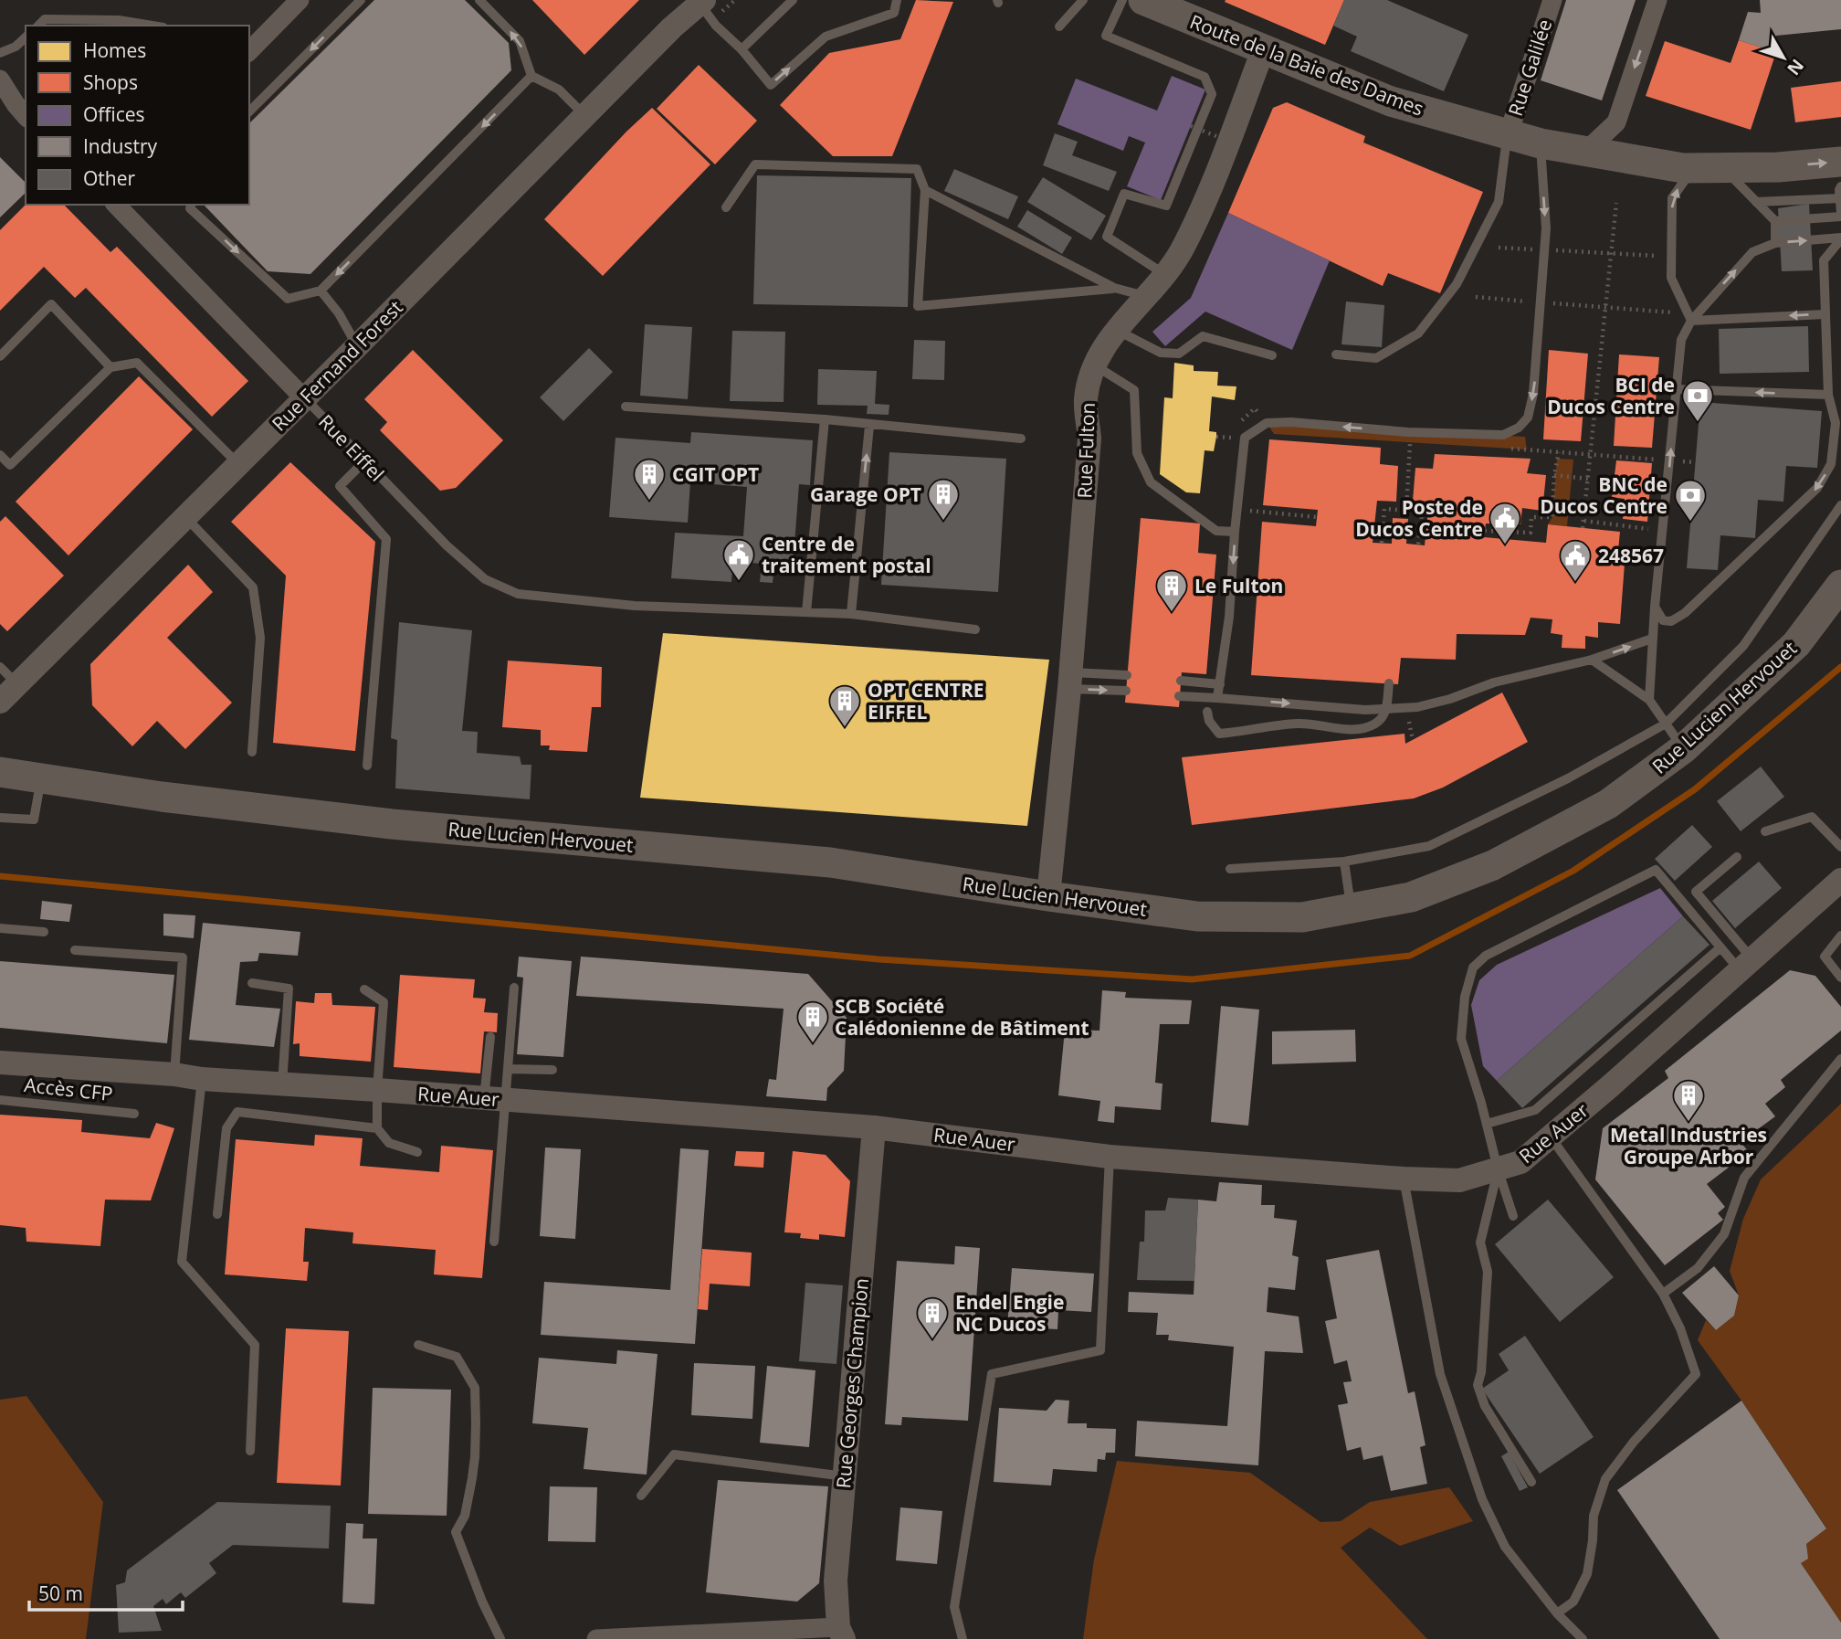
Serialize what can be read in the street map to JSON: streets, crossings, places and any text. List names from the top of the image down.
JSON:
{
  "streets": {
    "main road": ["Route de la Baie des Dames", "Rue Lucien Hervouet"],
    "street": [
      "Rue Galilée",
      "Rue Fernand Forest",
      "Rue Eiffel",
      "Rue Fulton",
      "Rue Auer",
      "Rue Georges Champion"
    ],
    "lane": ["Accès CFP"]
  },
  "crossings": [
    ["Route de la Baie des Dames", "Rue Galilée"],
    ["Route de la Baie des Dames", "Rue Fulton"],
    ["Rue Fernand Forest", "Rue Eiffel"],
    ["Rue Fulton", "Rue Lucien Hervouet"],
    ["Rue Auer", "Rue Georges Champion"]
  ],
  "places": {
    "bank": ["BCI de Ducos Centre", "BNC de Ducos Centre"],
    "building": [
      "CGIT OPT",
      "Garage OPT",
      "Le Fulton",
      "OPT CENTRE EIFFEL",
      "SCB Société Calédonienne de Bâtiment",
      "Metal Industries Groupe Arbor",
      "Endel Engie NC Ducos"
    ],
    "public building": ["Poste de Ducos Centre", "Centre de traitement postal", "248567"]
  },
  "legend": [
    "Homes",
    "Shops",
    "Offices",
    "Industry",
    "Other"
  ],
  "scale_bar": "50 m",
  "north": "bottom right"
}
